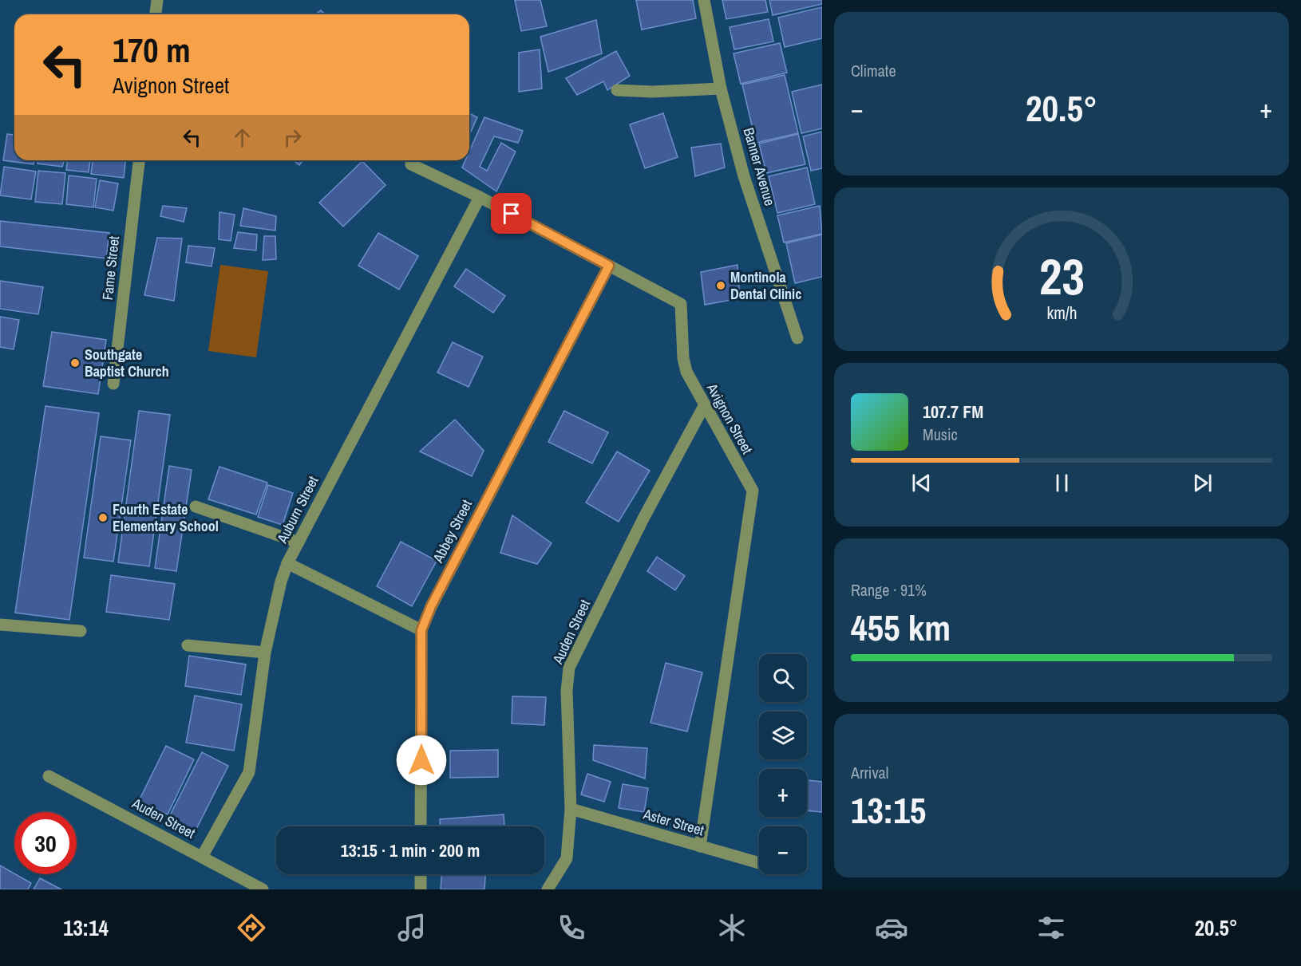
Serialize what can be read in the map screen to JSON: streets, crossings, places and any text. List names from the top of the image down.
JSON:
{
  "streets": {
    "street": [
      "Banner Avenue",
      "Fame Street",
      "Avignon Street",
      "Auburn Street",
      "Abbey Street",
      "Auden Street",
      "Aster Street"
    ]
  },
  "crossings": [
    ["Avignon Street", "Auburn Street"],
    ["Avignon Street", "Abbey Street"],
    ["Avignon Street", "Auden Street"],
    ["Avignon Street", "Aster Street"],
    ["Auburn Street", "Auden Street"],
    ["Auden Street", "Aster Street"]
  ],
  "places": ["Montinola Dental Clinic", "Southgate Baptist Church", "Fourth Estate Elementary School"],
  "page": {
    "tile": [
      "Climate",
      ["Range · 91%", "455 km"],
      ["Arrival", "13:15"]
    ],
    "turn": ["170 m", "Avignon Street"],
    "heat": ["−", "20.5°", "+"],
    "song": ["107.7 FM", "Music"],
    "map_buttons": ["+", "−"],
    "limit": "30",
    "trip": "13:15 · 1 min · 200 m",
    "tabs": ["13:14", "20.5°"],
    "gauge": ["23", "km/h"]
  }
}
